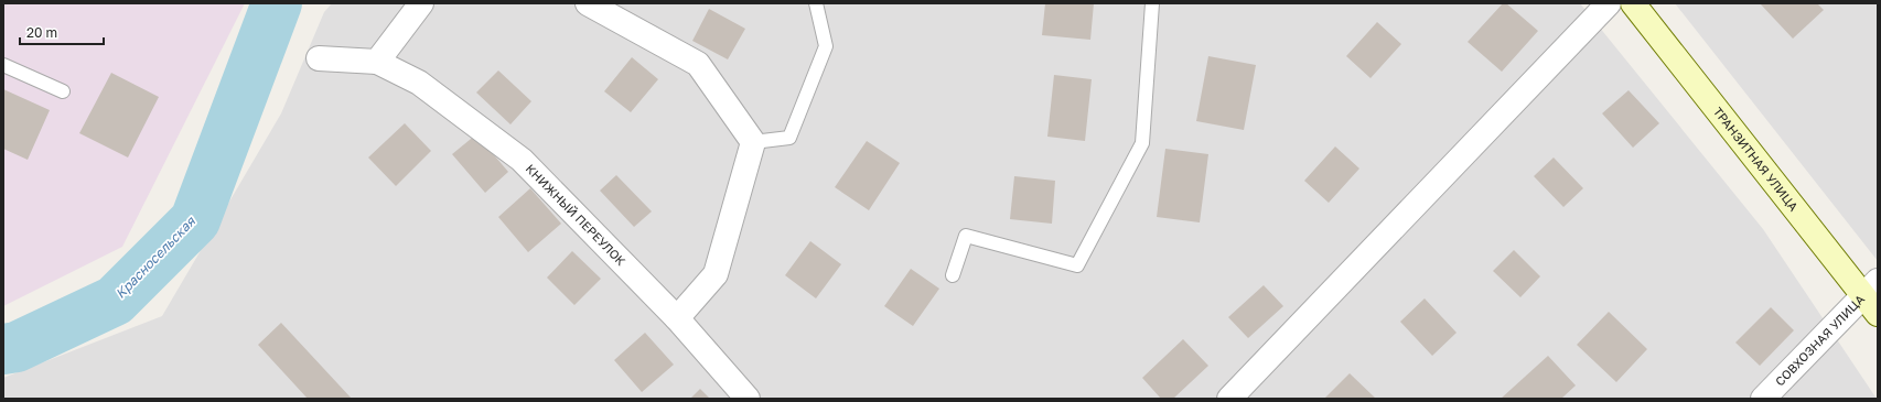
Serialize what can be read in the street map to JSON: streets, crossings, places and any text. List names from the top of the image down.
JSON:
{
  "streets": {
    "main road": ["ТРАНЗИТНАЯ УЛИЦА"],
    "street": ["КНИЖНЫЙ ПЕРЕУЛОК", "СОВХОЗНАЯ УЛИЦА"]
  },
  "crossings": [
    ["ТРАНЗИТНАЯ УЛИЦА", "СОВХОЗНАЯ УЛИЦА"]
  ],
  "water": ["Красносельская"],
  "scale_bar": "20 m"
}
